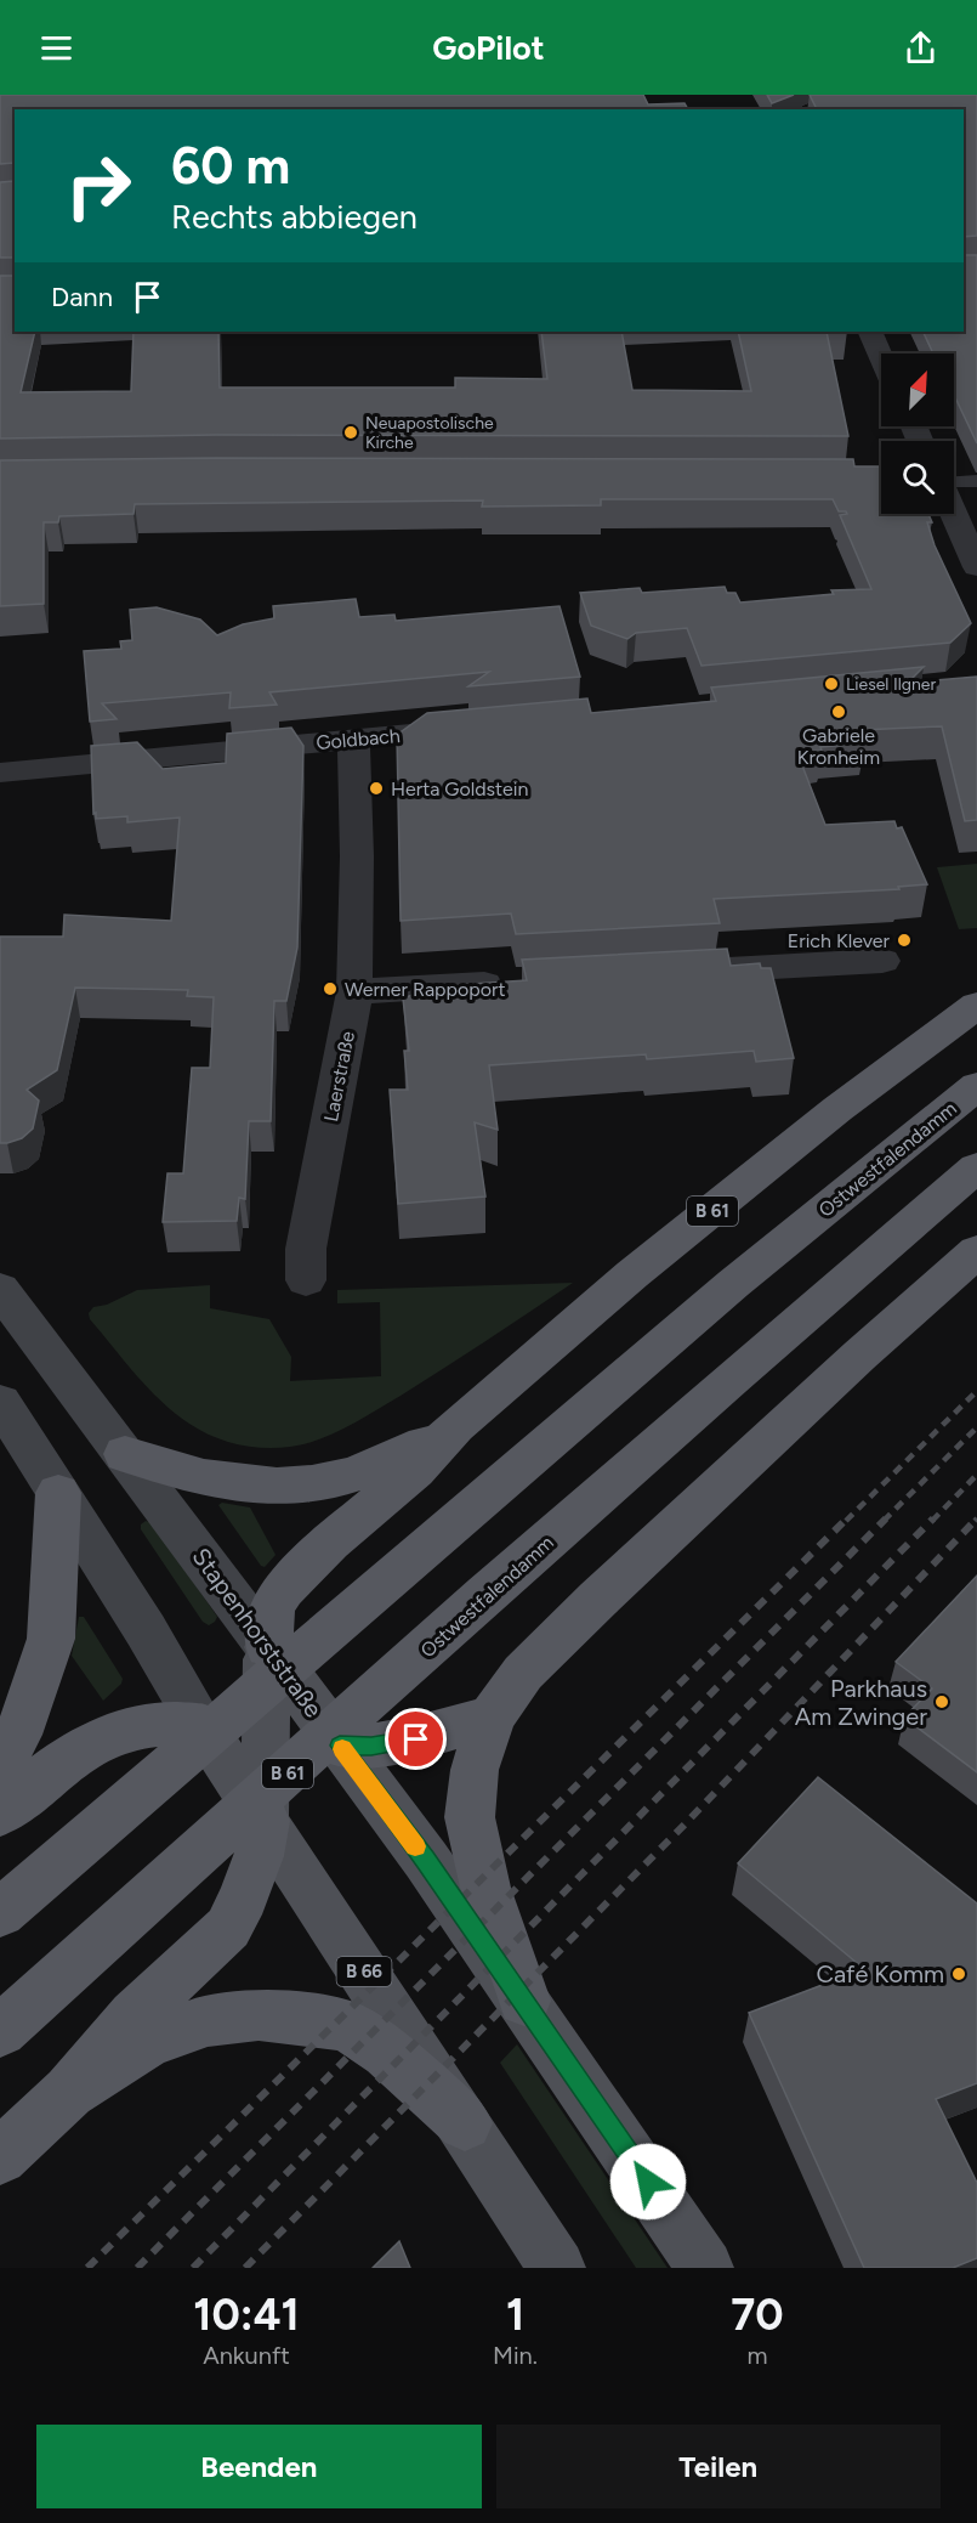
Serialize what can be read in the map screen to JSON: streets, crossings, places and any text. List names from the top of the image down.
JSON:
{
  "streets": {
    "highway": ["Ostwestfalendamm", "B 61"],
    "main road": ["Stapenhorststraße", "B 66"],
    "street": ["Goldbach", "Laerstraße"]
  },
  "crossings": [
    ["Goldbach", "Laerstraße"],
    ["B 61", "Stapenhorststraße"],
    ["B 61", "B 66"]
  ],
  "places": [
    "Neuapostolische Kirche",
    "Liesel Ilgner",
    "Gabriele Kronheim",
    "Herta Goldstein",
    "Erich Klever",
    "Werner Rappoport",
    "Parkhaus Am Zwinger",
    "Café Komm"
  ],
  "north": "top right",
  "page": {
    "header": "GoPilot",
    "turn": ["60 m", "Rechts abbiegen"],
    "then": "Dann",
    "eta": [
      "10:41",
      "Ankunft",
      "1",
      "Min.",
      "70",
      "m"
    ],
    "buttons": ["Beenden", "Teilen"]
  }
}
